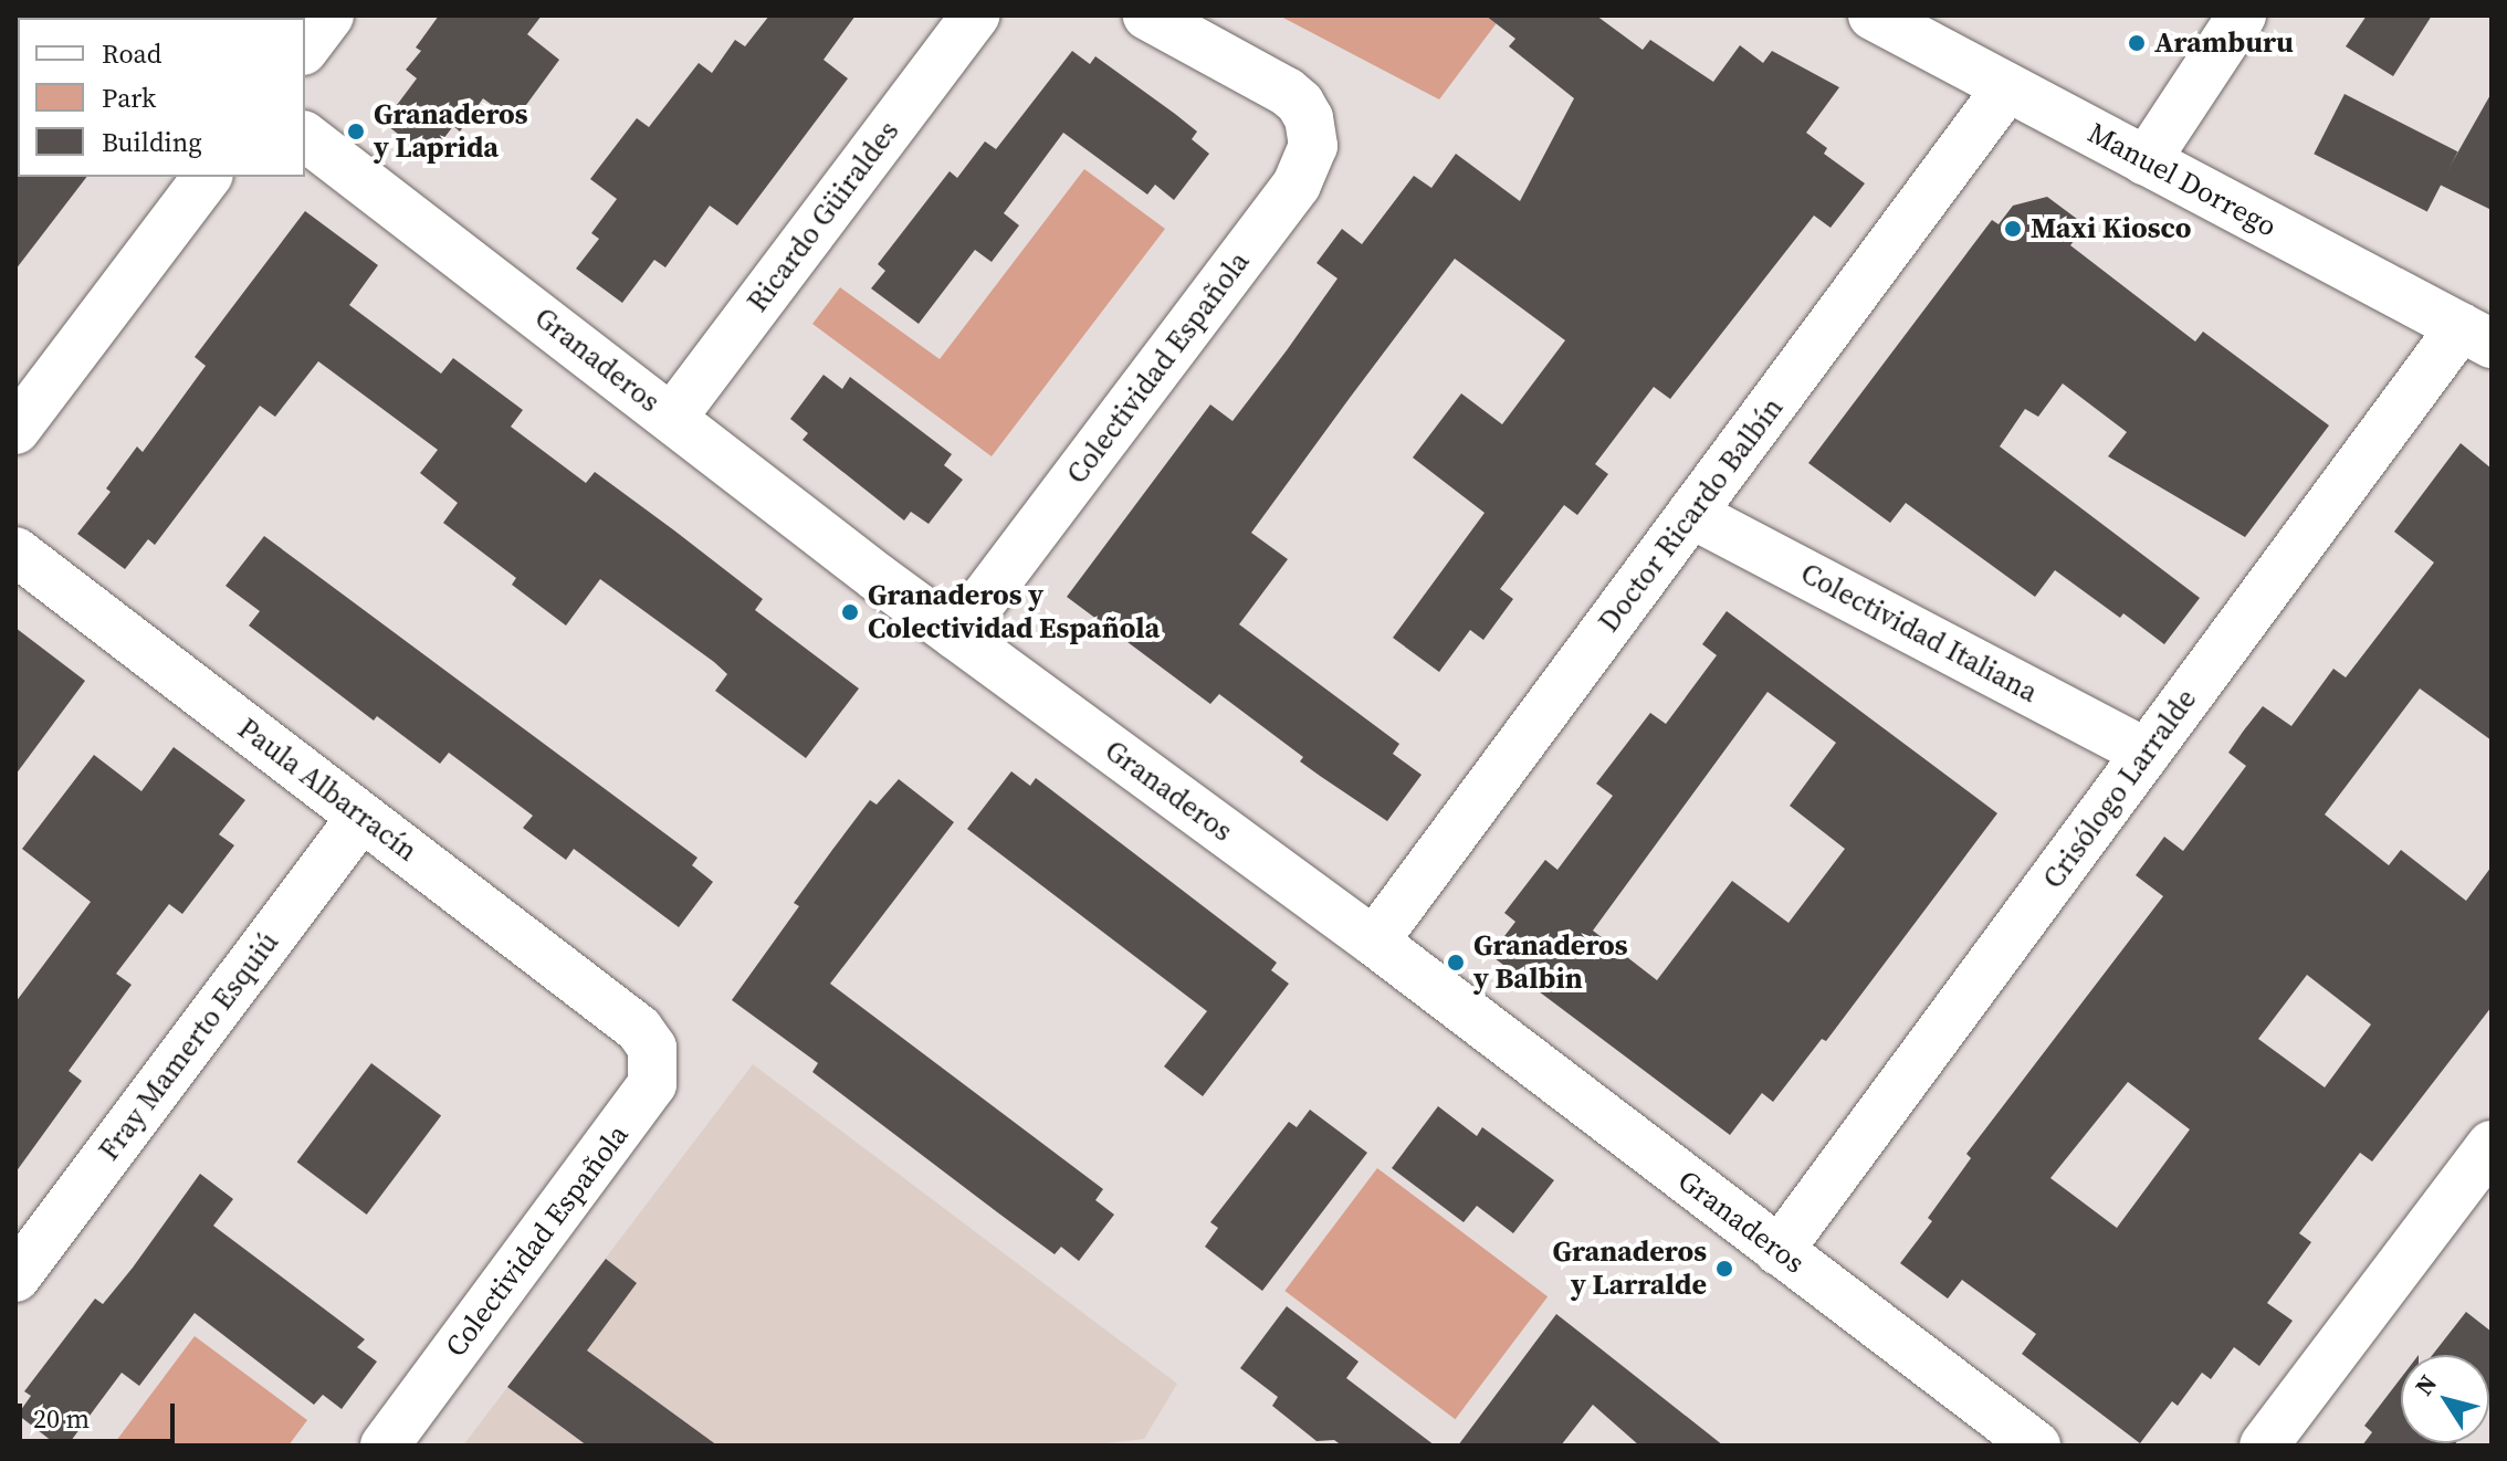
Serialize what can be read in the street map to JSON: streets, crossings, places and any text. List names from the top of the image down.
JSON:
{
  "streets": {
    "street": [
      "Manuel Dorrego",
      "Ricardo Güiraldes",
      "Granaderos",
      "Colectividad Española",
      "Doctor Ricardo Balbín",
      "Colectividad Italiana",
      "Crisólogo Larralde",
      "Paula Albarracín",
      "Fray Mamerto Esquiú"
    ]
  },
  "crossings": [
    ["Manuel Dorrego", "Doctor Ricardo Balbín"],
    ["Manuel Dorrego", "Crisólogo Larralde"],
    ["Ricardo Güiraldes", "Granaderos"],
    ["Granaderos", "Colectividad Española"],
    ["Granaderos", "Doctor Ricardo Balbín"],
    ["Granaderos", "Crisólogo Larralde"],
    ["Colectividad Española", "Paula Albarracín"],
    ["Doctor Ricardo Balbín", "Colectividad Italiana"],
    ["Colectividad Italiana", "Crisólogo Larralde"],
    ["Paula Albarracín", "Fray Mamerto Esquiú"]
  ],
  "places": [
    "Aramburu",
    "Granaderos y Laprida",
    "Maxi Kiosco",
    "Granaderos y Colectividad Española",
    "Granaderos y Balbin",
    "Granaderos y Larralde"
  ],
  "legend": ["Road", "Park", "Building"],
  "scale_bar": "20 m",
  "north": "top left"
}
